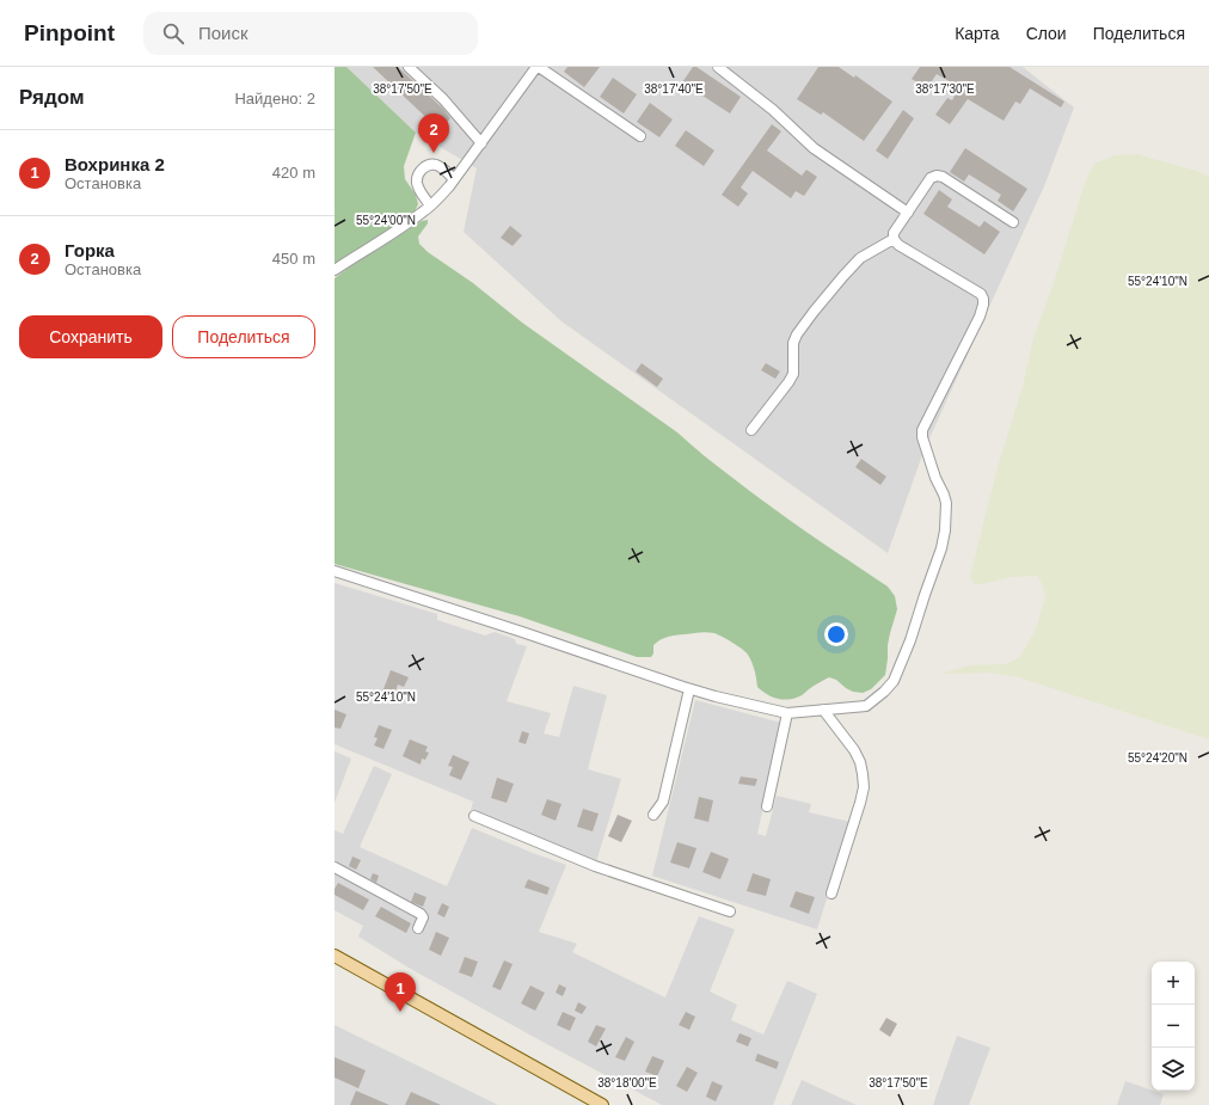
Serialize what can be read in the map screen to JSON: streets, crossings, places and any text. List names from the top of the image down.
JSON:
{
  "page": {
    "header": "Pinpoint",
    "search": "Поиск",
    "nav": ["Карта", "Слои", "Поделиться"],
    "heading": ["Рядом", "Найдено: 2"],
    "pins": ["2", "1"],
    "list": [
      {
        "mark": "1",
        "name": "Вохринка 2",
        "note": "Остановка",
        "value": "420 m"
      },
      {
        "mark": "2",
        "name": "Горка",
        "note": "Остановка",
        "value": "450 m"
      }
    ],
    "buttons": ["Сохранить", "Поделиться"],
    "map_buttons": ["+", "−"]
  },
  "coordinates": [
    "38°17'50\"E",
    "38°17'40\"E",
    "38°17'30\"E",
    "55°24'00\"N",
    "55°24'10\"N",
    "55°24'20\"N",
    "38°18'00\"E"
  ]
}
